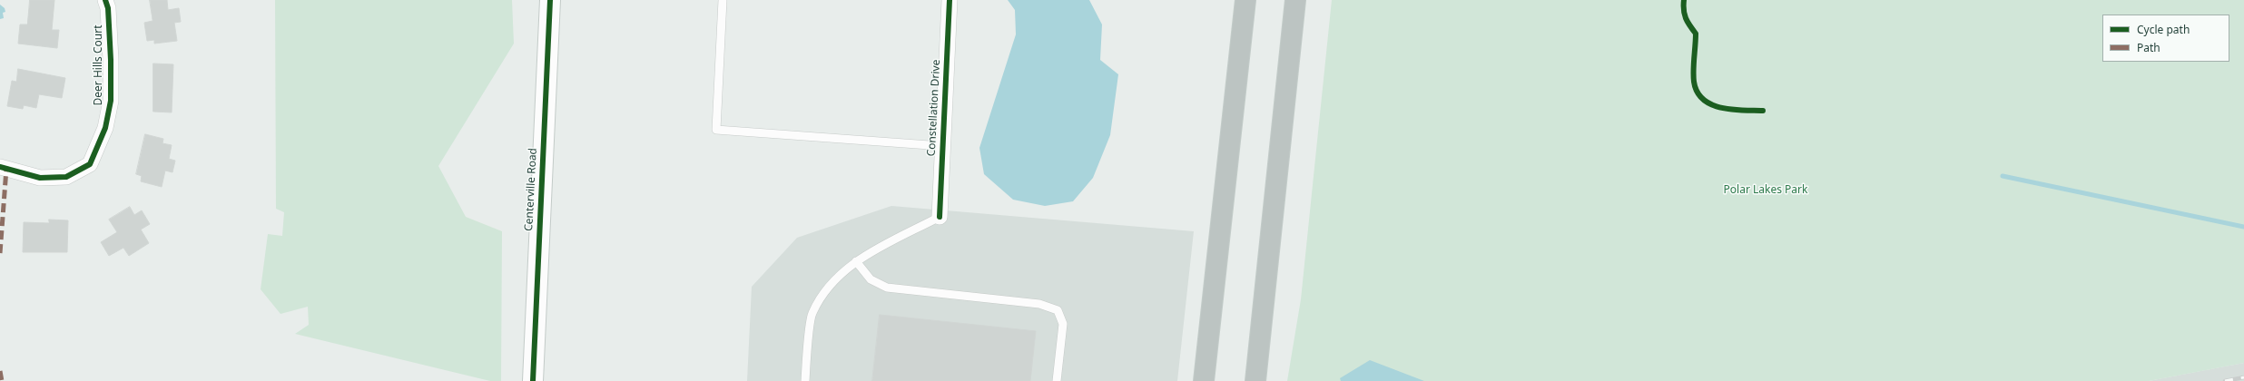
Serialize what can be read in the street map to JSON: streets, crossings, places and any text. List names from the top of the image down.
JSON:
{
  "streets": {
    "main road": ["Centerville Road"],
    "street": ["Deer Hills Court", "Constellation Drive"]
  },
  "parks": ["Polar Lakes Park"],
  "legend": ["Cycle path", "Path"]
}
